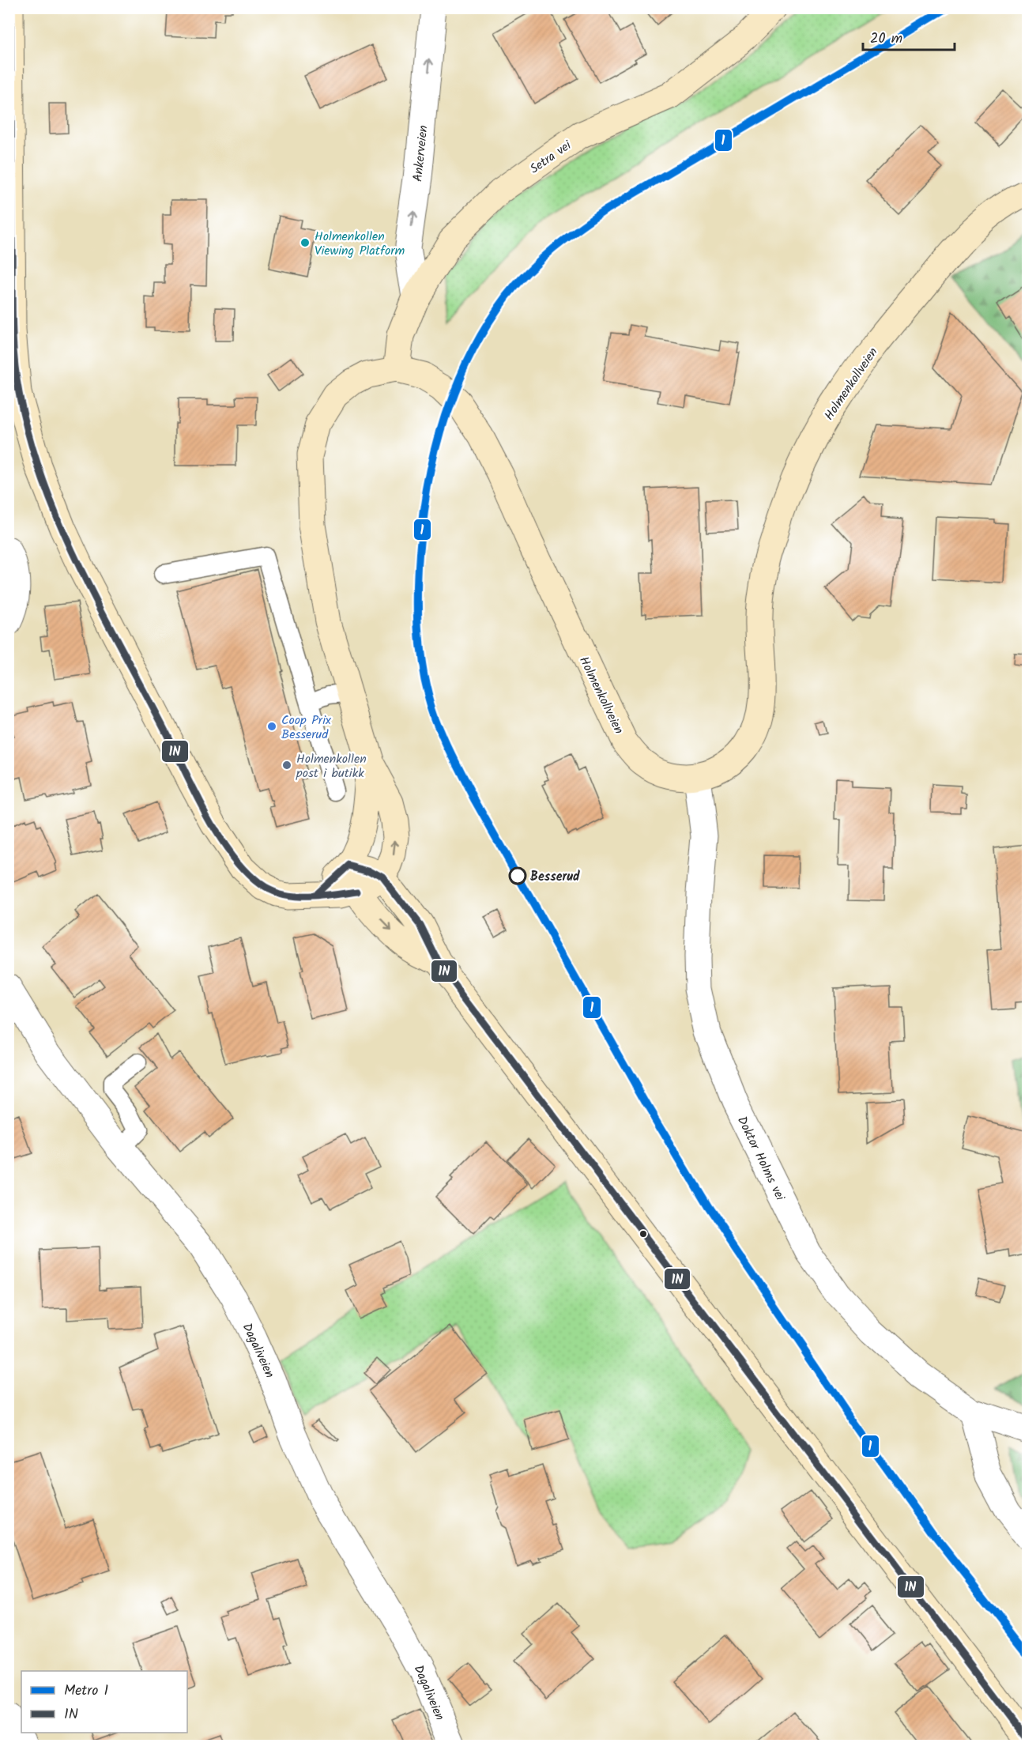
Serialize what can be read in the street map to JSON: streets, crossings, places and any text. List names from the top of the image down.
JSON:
{
  "streets": {
    "main road": ["Setra vei", "Holmenkollveien"],
    "street": ["Ankerveien", "Doktor Holms vei", "Dagaliveien"]
  },
  "crossings": [
    ["Ankerveien", "Setra vei"],
    ["Setra vei", "Holmenkollveien"],
    ["Holmenkollveien", "Doktor Holms vei"]
  ],
  "one_way": ["Ankerveien"],
  "places": [
    "Holmenkollen Viewing Platform",
    "Coop Prix Besserud",
    "Holmenkollen post i butikk",
    "Besserud"
  ],
  "lines": ["metro line 1", "transit line 1N"],
  "legend": ["Metro 1", "1N"],
  "scale_bar": "20 m"
}
